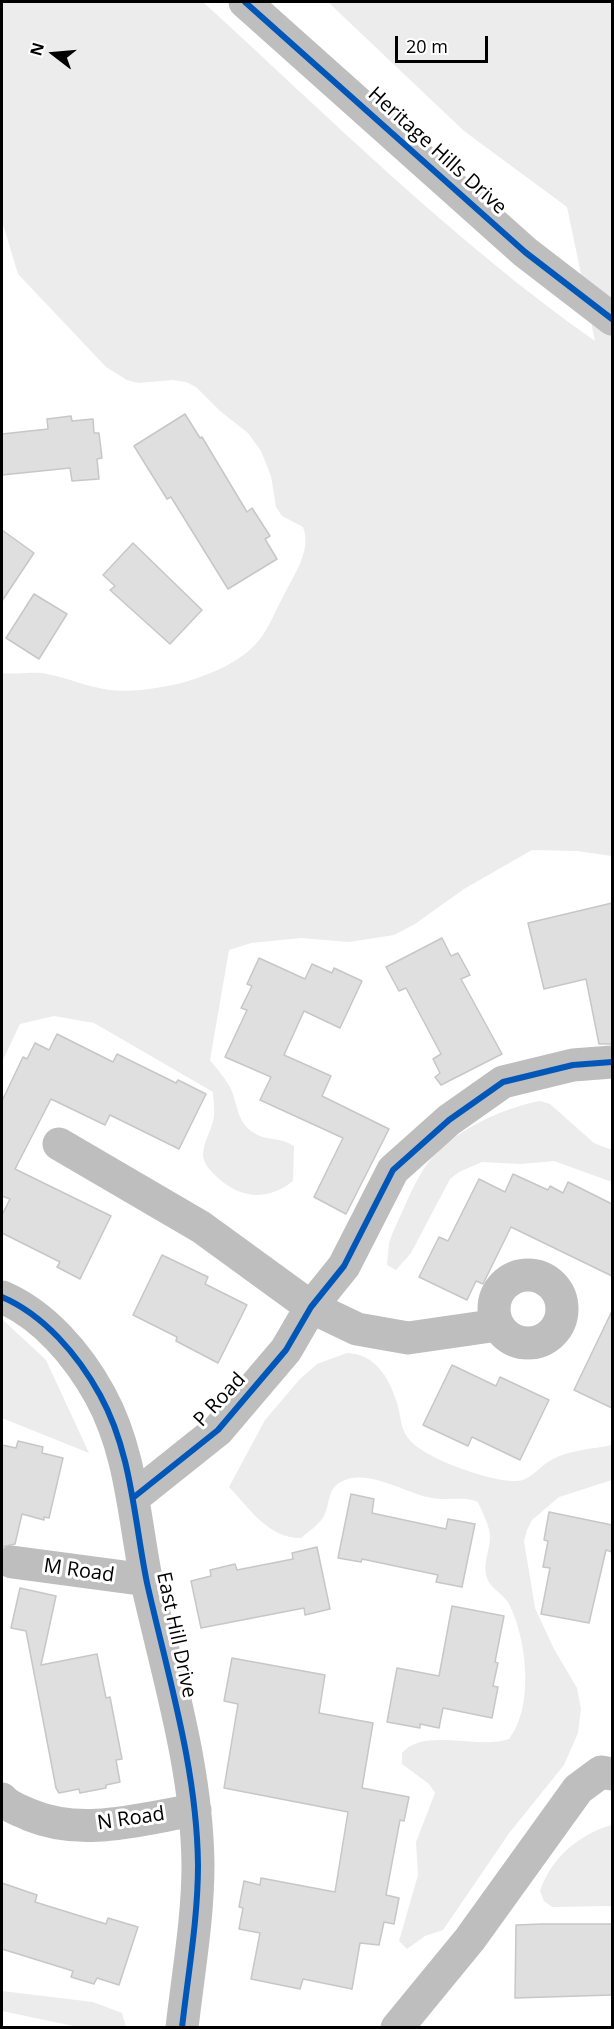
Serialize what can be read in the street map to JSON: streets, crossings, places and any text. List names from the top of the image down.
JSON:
{
  "streets": {
    "street": [
      "Heritage Hills Drive",
      "P Road",
      "M Road",
      "East Hill Drive",
      "N Road"
    ]
  },
  "crossings": [
    ["P Road", "East Hill Drive"],
    ["M Road", "East Hill Drive"],
    ["East Hill Drive", "N Road"]
  ],
  "scale_bar": "20 m",
  "north": "left"
}
